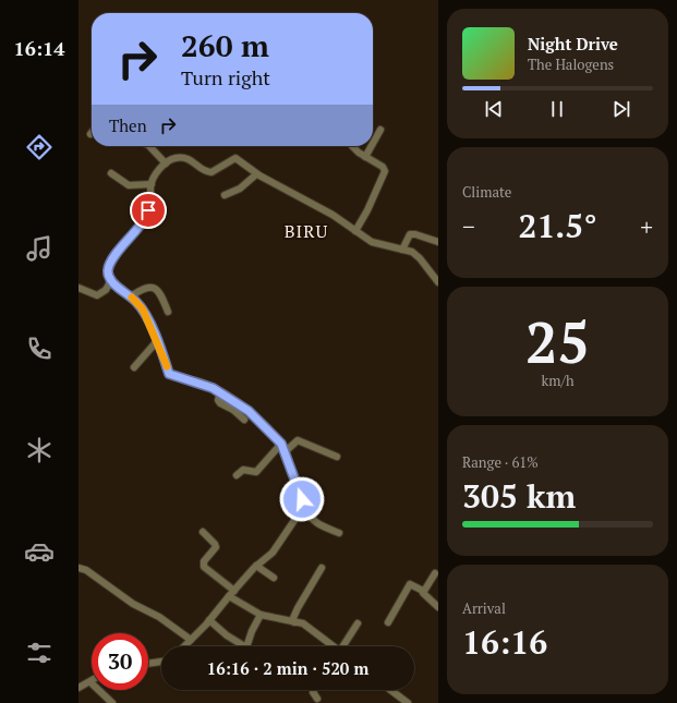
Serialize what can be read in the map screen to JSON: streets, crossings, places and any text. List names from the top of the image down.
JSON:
{
  "districts": ["BIRU"],
  "page": {
    "tabs": "16:14",
    "turn": ["260 m", "Turn right"],
    "song": ["Night Drive", "The Halogens"],
    "then": "Then",
    "tile": [
      "Climate",
      ["25", "km/h"],
      ["Range · 61%", "305 km"],
      ["Arrival", "16:16"]
    ],
    "heat": ["−", "21.5°", "+"],
    "limit": "30",
    "trip": "16:16 · 2 min · 520 m"
  }
}
